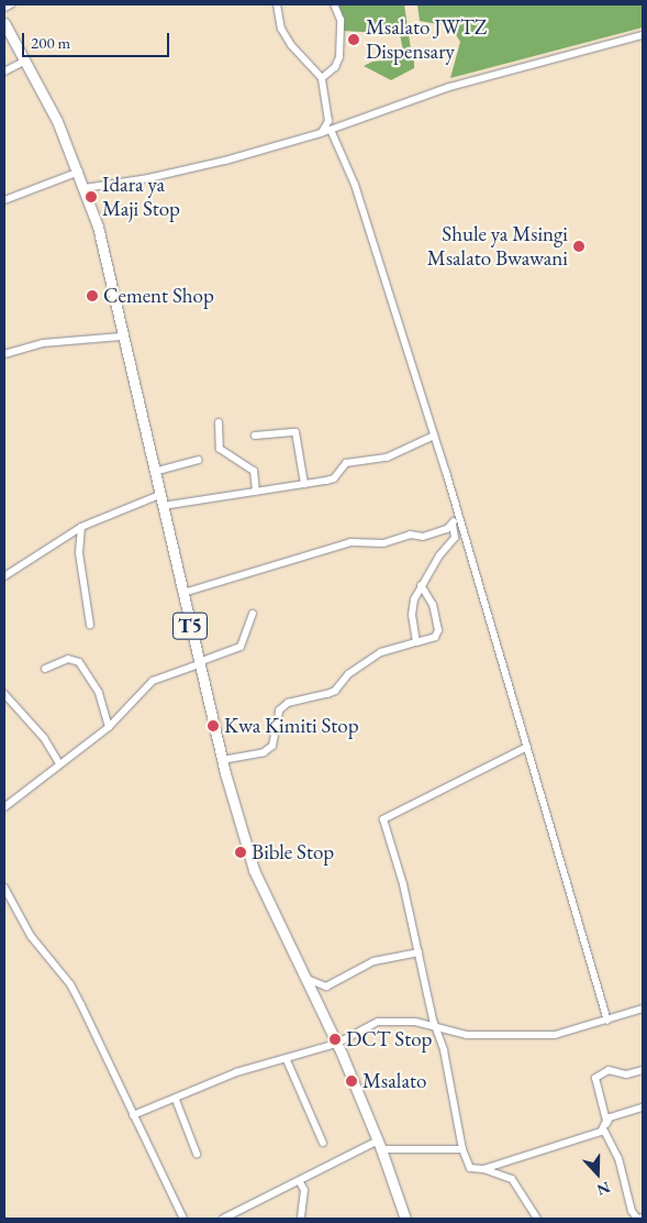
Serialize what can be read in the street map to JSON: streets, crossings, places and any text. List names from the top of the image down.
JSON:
{
  "streets": {
    "highway": ["T5"]
  },
  "places": [
    "Msalato JWTZ Dispensary",
    "Idara ya Maji Stop",
    "Shule ya Msingi Msalato Bwawani",
    "Cement Shop",
    "Kwa Kimiti Stop",
    "Bible Stop",
    "DCT Stop",
    "Msalato"
  ],
  "scale_bar": "200 m",
  "north": "bottom"
}
